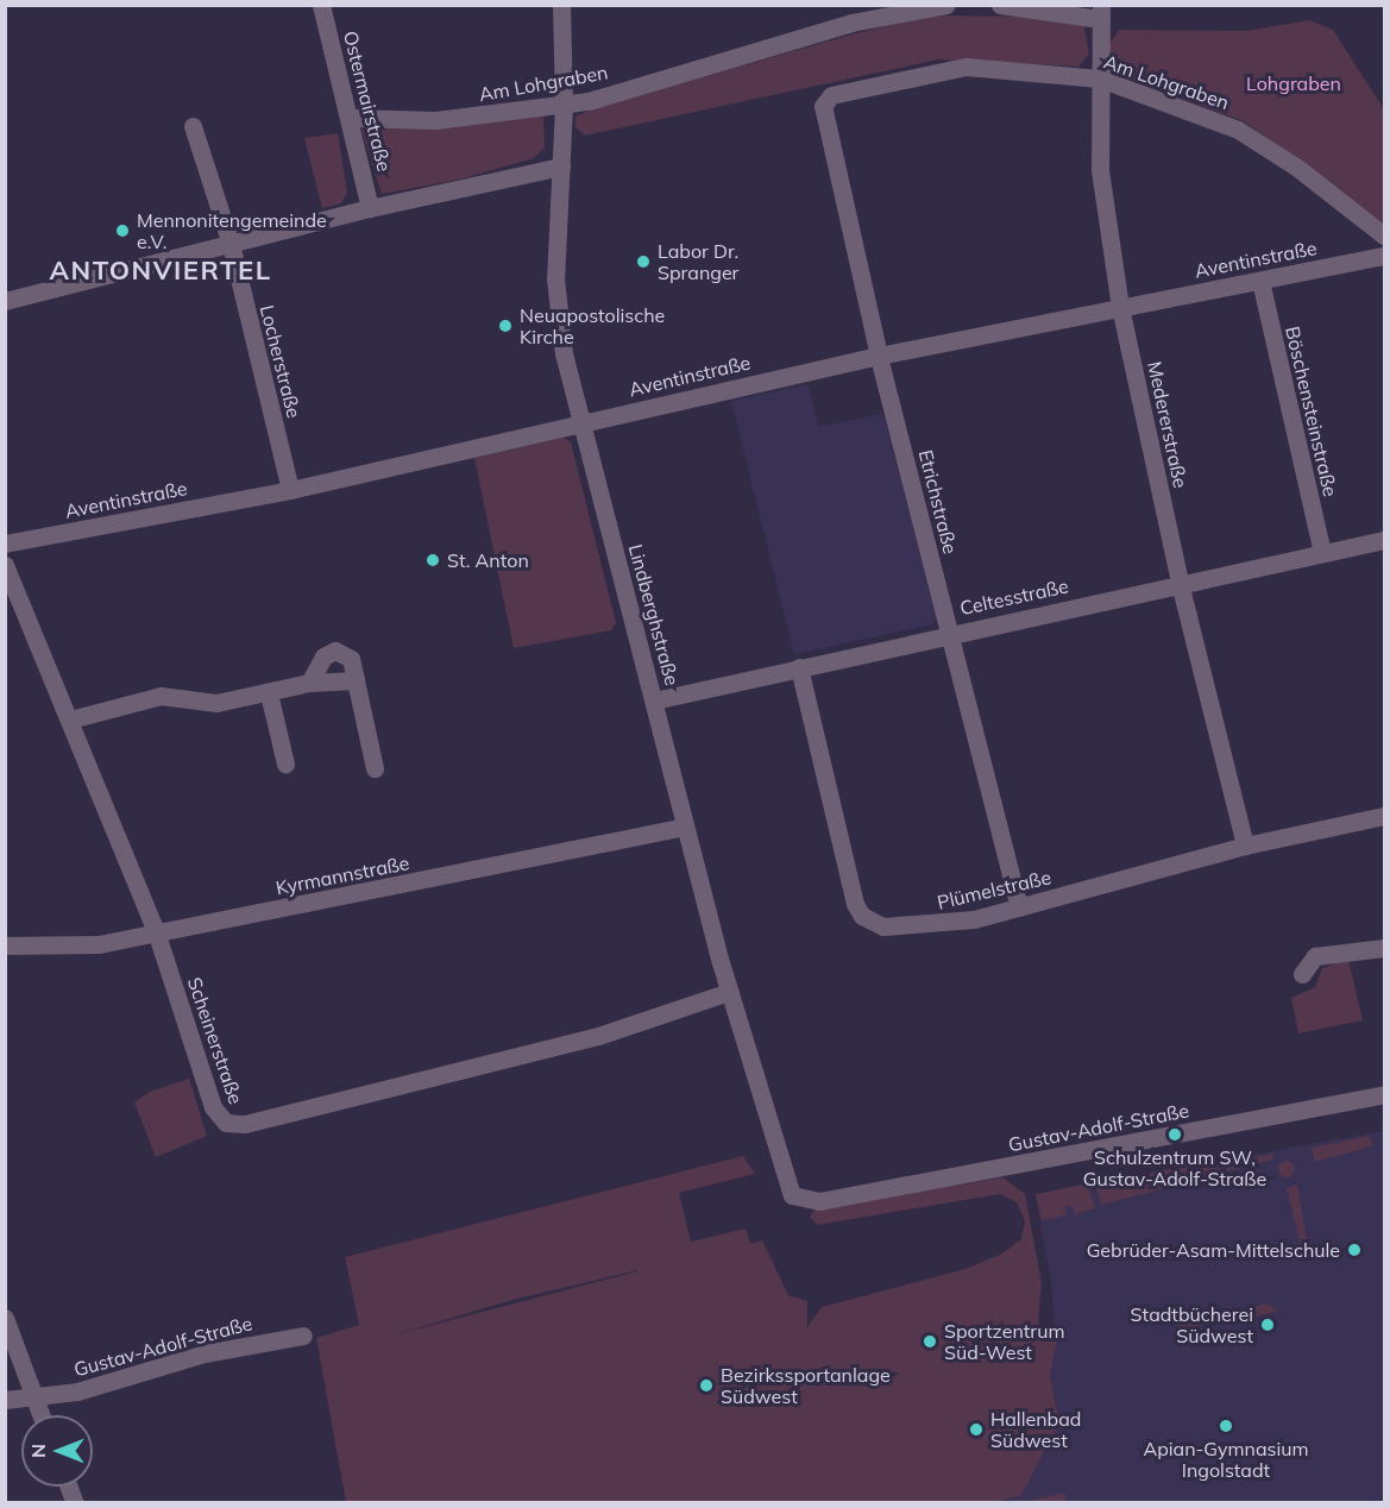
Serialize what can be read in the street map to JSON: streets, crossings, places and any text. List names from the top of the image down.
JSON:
{
  "streets": {
    "street": [
      "Am Lohgraben",
      "Ostermairstraße",
      "Aventinstraße",
      "Locherstraße",
      "Böschensteinstraße",
      "Medererstraße",
      "Etrichstraße",
      "Celtesstraße",
      "Lindberghstraße",
      "Kyrmannstraße",
      "Plümelstraße",
      "Scheinerstraße",
      "Gustav-Adolf-Straße"
    ]
  },
  "crossings": [
    ["Am Lohgraben", "Ostermairstraße"],
    ["Am Lohgraben", "Medererstraße"],
    ["Am Lohgraben", "Etrichstraße"],
    ["Am Lohgraben", "Lindberghstraße"],
    ["Aventinstraße", "Locherstraße"],
    ["Aventinstraße", "Böschensteinstraße"],
    ["Aventinstraße", "Medererstraße"],
    ["Aventinstraße", "Etrichstraße"],
    ["Aventinstraße", "Lindberghstraße"],
    ["Böschensteinstraße", "Celtesstraße"],
    ["Medererstraße", "Celtesstraße"],
    ["Medererstraße", "Plümelstraße"],
    ["Etrichstraße", "Celtesstraße"],
    ["Etrichstraße", "Plümelstraße"],
    ["Celtesstraße", "Lindberghstraße"],
    ["Celtesstraße", "Plümelstraße"],
    ["Lindberghstraße", "Kyrmannstraße"],
    ["Lindberghstraße", "Scheinerstraße"],
    ["Lindberghstraße", "Gustav-Adolf-Straße"],
    ["Kyrmannstraße", "Scheinerstraße"]
  ],
  "districts": ["ANTONVIERTEL"],
  "parks": ["Lohgraben"],
  "places": [
    "Mennonitengemeinde e.V.",
    "Labor Dr. Spranger",
    "Neuapostolische Kirche",
    "St. Anton",
    "Schulzentrum SW, Gustav-Adolf-Straße",
    "Gebrüder-Asam-Mittelschule",
    "Stadtbücherei Südwest",
    "Sportzentrum Süd-West",
    "Bezirkssportanlage Südwest",
    "Apian-Gymnasium Ingolstadt",
    "Hallenbad Südwest"
  ],
  "north": "left"
}
